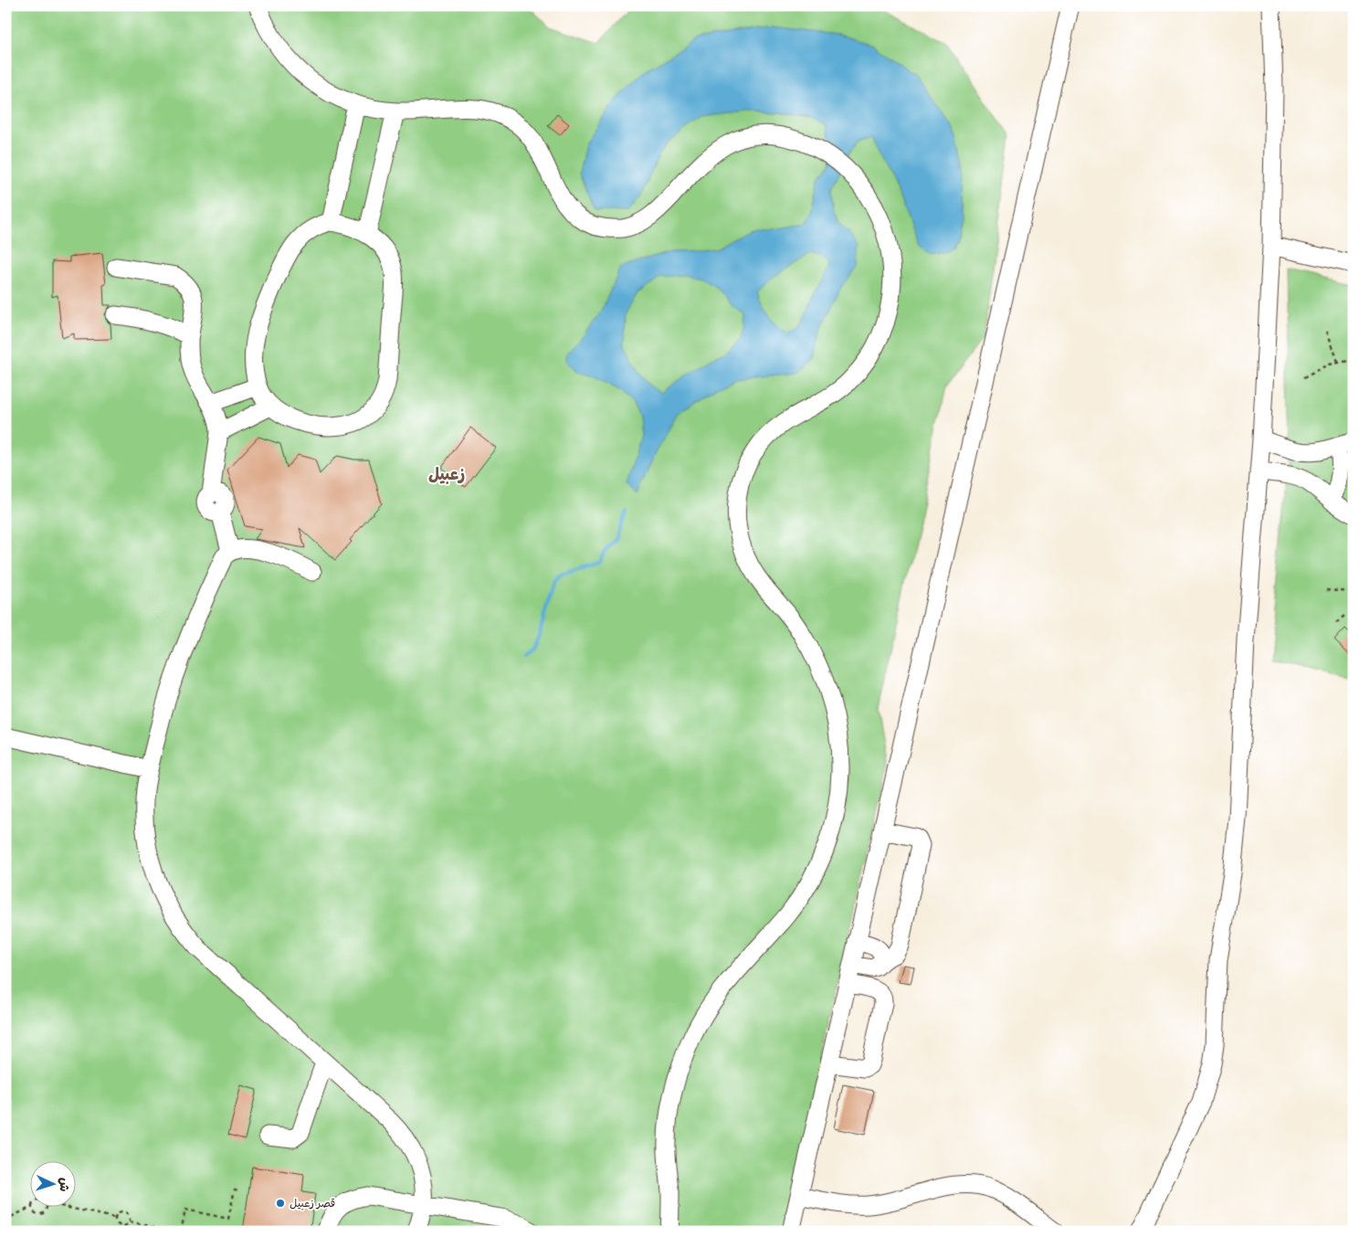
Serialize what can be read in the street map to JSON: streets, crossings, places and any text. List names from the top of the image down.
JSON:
{
  "districts": ["زعبيل"],
  "places": ["قصر زعبيل"],
  "north": "right"
}
